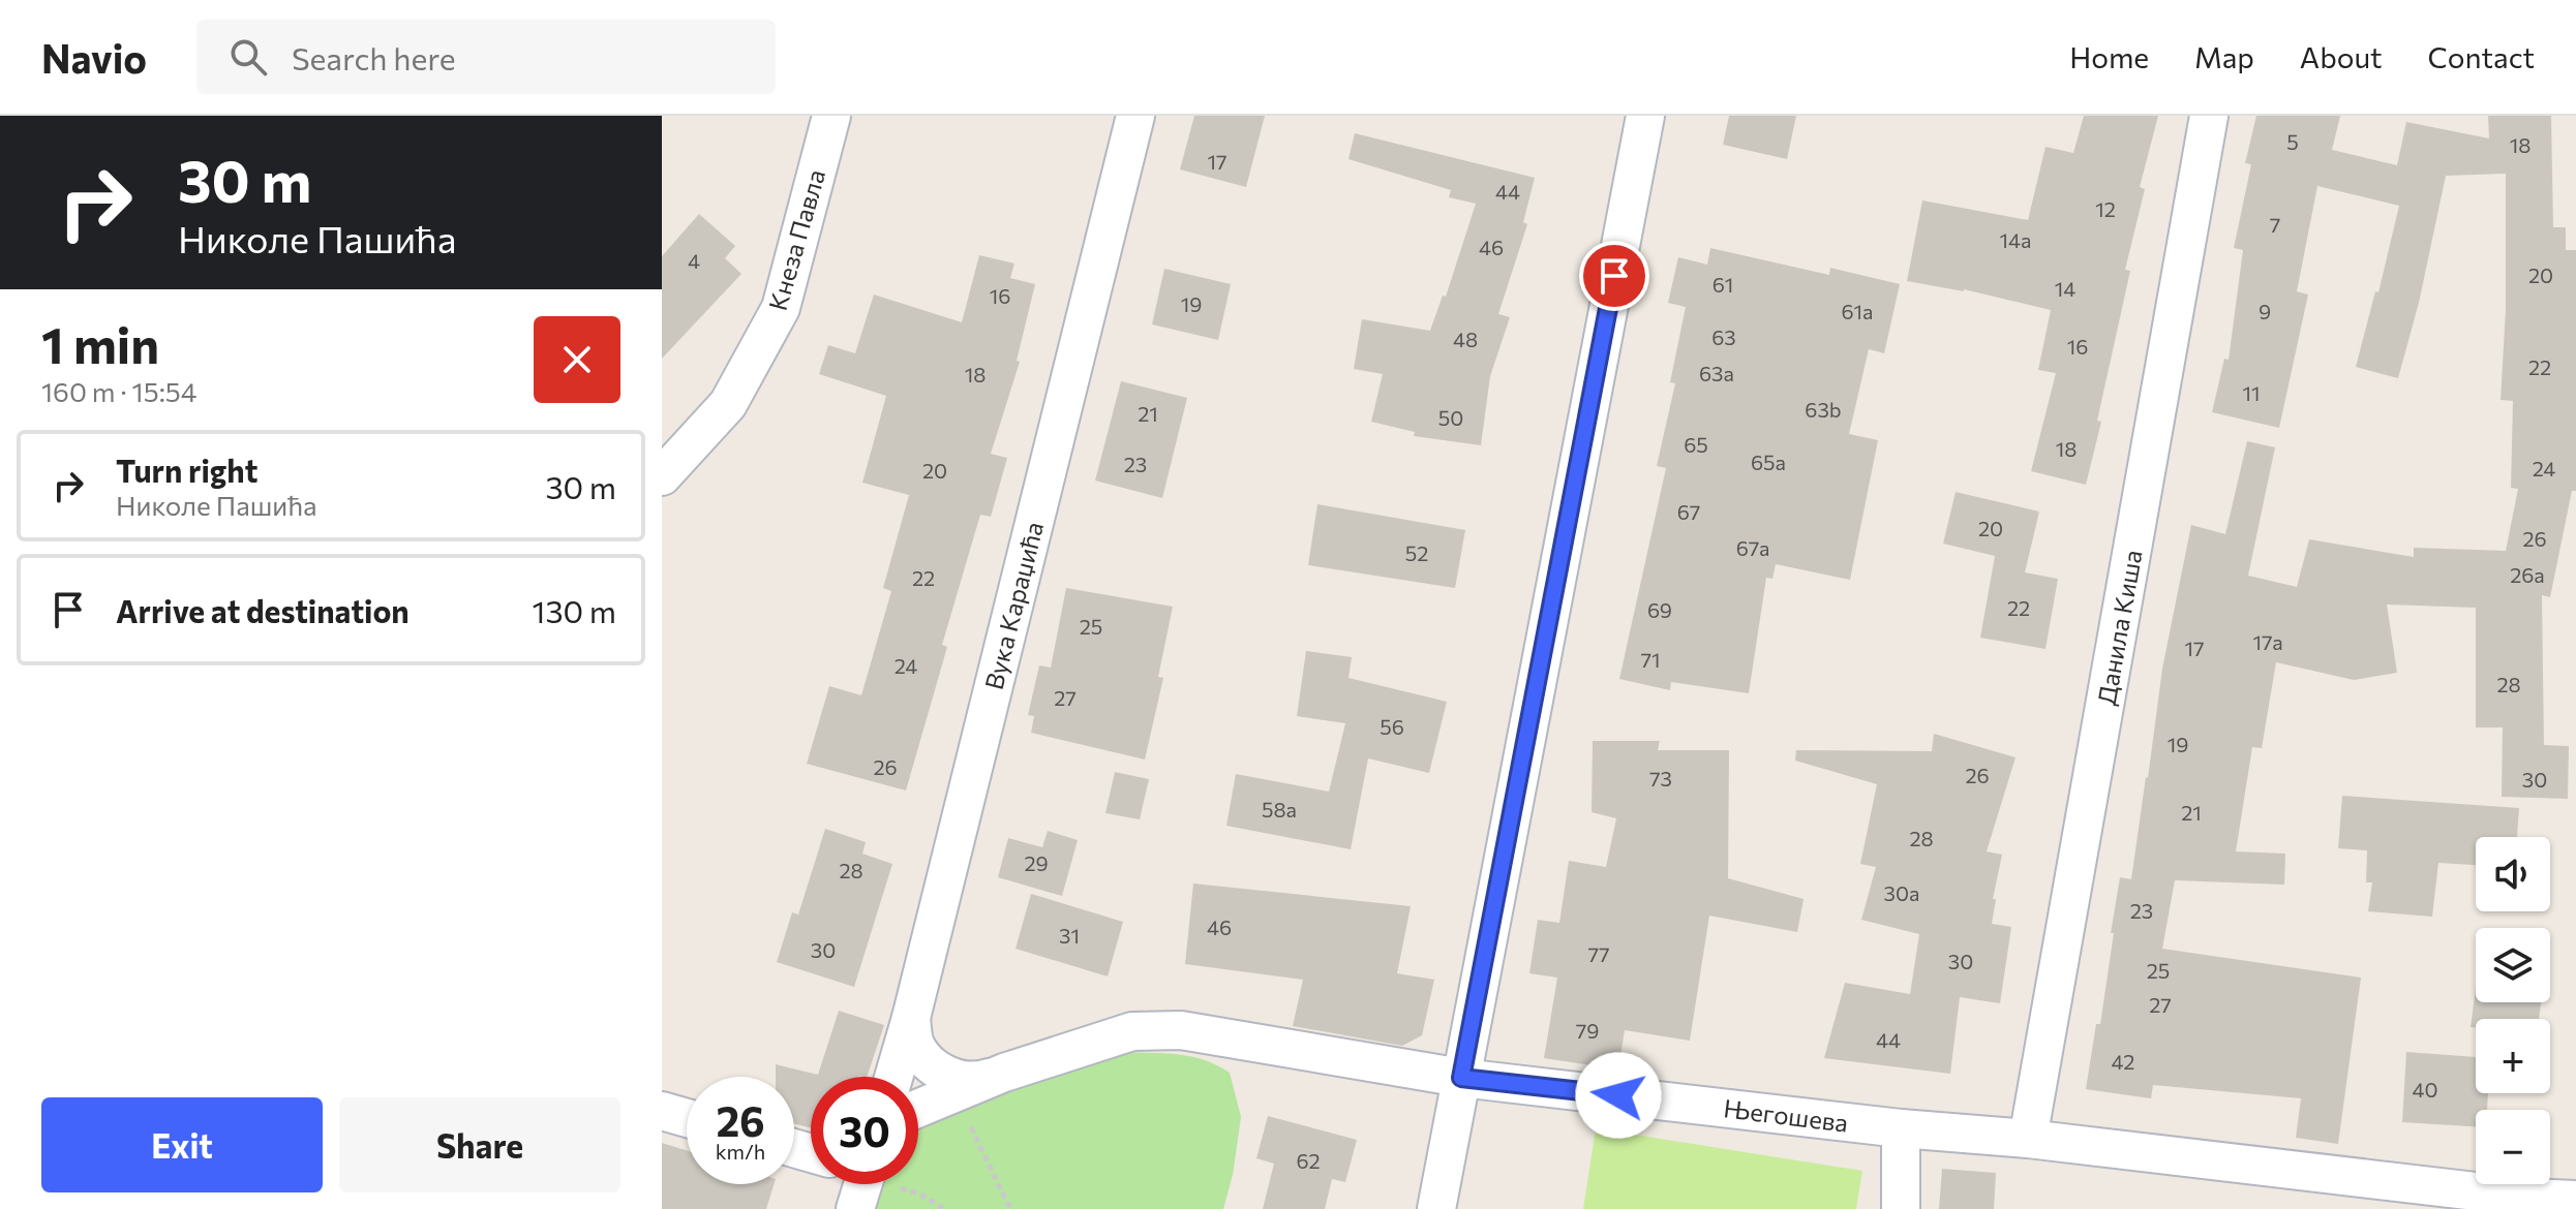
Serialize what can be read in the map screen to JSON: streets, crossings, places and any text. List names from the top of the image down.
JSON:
{
  "streets": {
    "street": [
      "Кнеза Павла",
      "Вука Караџића",
      "Данила Киша",
      "Његошева"
    ]
  },
  "crossings": [
    ["Вука Караџића", "Његошева"],
    ["Данила Киша", "Његошева"]
  ],
  "house_numbers": [
    "5",
    "18",
    "17",
    "44",
    "12",
    "7",
    "14a",
    "46",
    "4",
    "20",
    "61",
    "14",
    "16",
    "19",
    "61a",
    "9",
    "63",
    "48",
    "16",
    "22",
    "63a",
    "18",
    "11",
    "63b",
    "21",
    "50",
    "65",
    "18",
    "65a",
    "23",
    "24",
    "20",
    "67",
    "20",
    "26",
    "67a",
    "52",
    "26a",
    "22",
    "22",
    "69",
    "25",
    "17a",
    "17",
    "71",
    "24",
    "28",
    "27",
    "56",
    "19",
    "26",
    "26",
    "73",
    "30",
    "58a",
    "21",
    "28",
    "29",
    "28",
    "30a",
    "23",
    "46",
    "31",
    "30",
    "77",
    "30",
    "25",
    "27",
    "79",
    "44",
    "42",
    "40",
    "62"
  ],
  "page": {
    "header": "Navio",
    "search": "Search here",
    "nav": [
      "Home",
      "Map",
      "About",
      "Contact"
    ],
    "turn": ["30 m", "Николе Пашића"],
    "heading": ["1 min", "160 m · 15:54"],
    "list": [
      {
        "name": "Turn right",
        "note": "Николе Пашића",
        "value": "30 m"
      },
      {
        "name": "Arrive at destination",
        "value": "130 m"
      }
    ],
    "map_buttons": ["+", "−"],
    "speed": "26 km/h",
    "limit": "30",
    "buttons": ["Exit", "Share"]
  }
}
